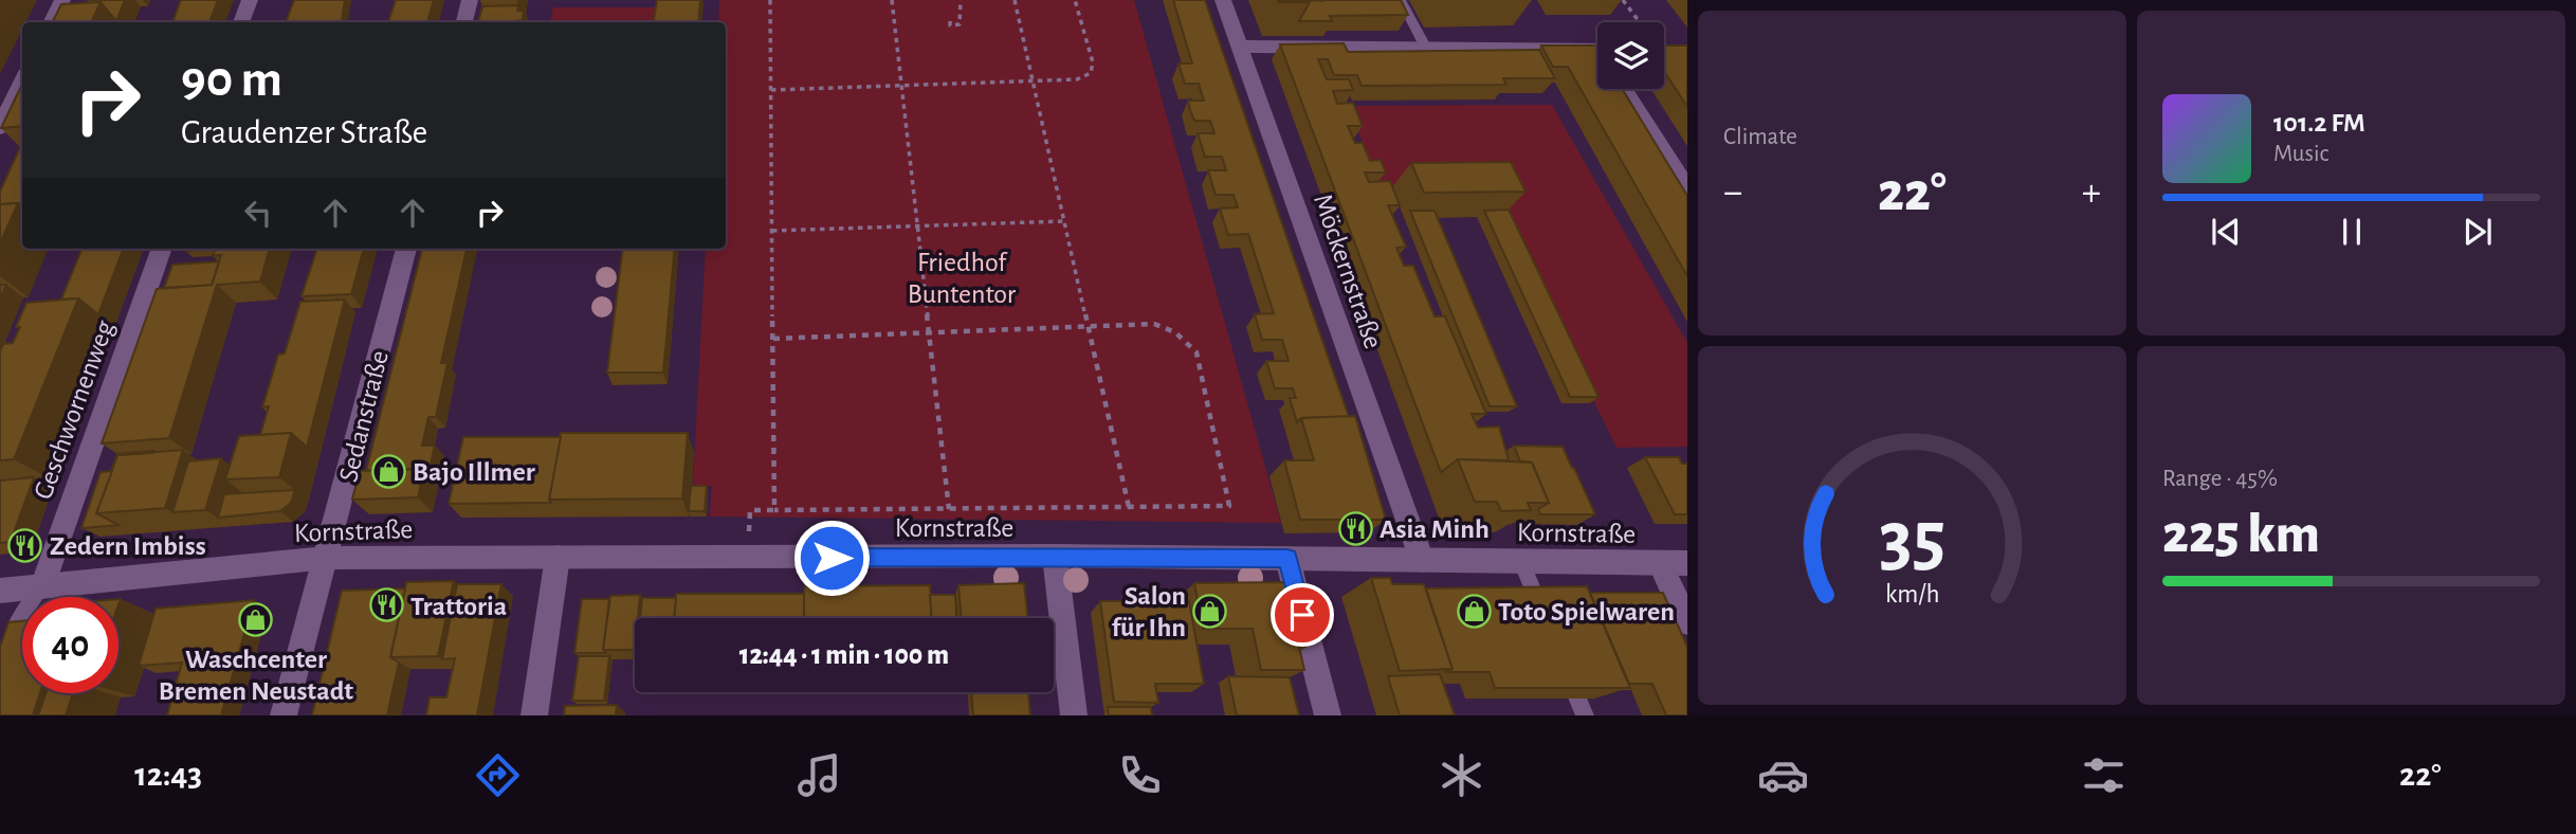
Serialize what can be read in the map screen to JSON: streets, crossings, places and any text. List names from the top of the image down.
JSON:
{
  "streets": {
    "street": [
      "Möckernstraße",
      "Geschwornenweg",
      "Sedanstraße",
      "Kornstraße"
    ]
  },
  "crossings": [
    ["Möckernstraße", "Kornstraße"],
    ["Geschwornenweg", "Kornstraße"],
    ["Sedanstraße", "Kornstraße"]
  ],
  "parks": ["Friedhof Buntentor"],
  "places": {
    "shop": [
      "Bajo Illmer",
      "Salon für Ihn",
      "Toto Spielwaren",
      "Waschcenter Bremen Neustadt"
    ],
    "restaurant": ["Asia Minh", "Zedern Imbiss", "Trattoria"]
  },
  "page": {
    "tile": [
      "Climate",
      ["Range · 45%", "225 km"]
    ],
    "turn": ["90 m", "Graudenzer Straße"],
    "song": ["101.2 FM", "Music"],
    "heat": ["−", "22°", "+"],
    "limit": "40",
    "trip": "12:44 · 1 min · 100 m",
    "tabs": ["12:43", "22°"],
    "gauge": ["35", "km/h"]
  }
}
